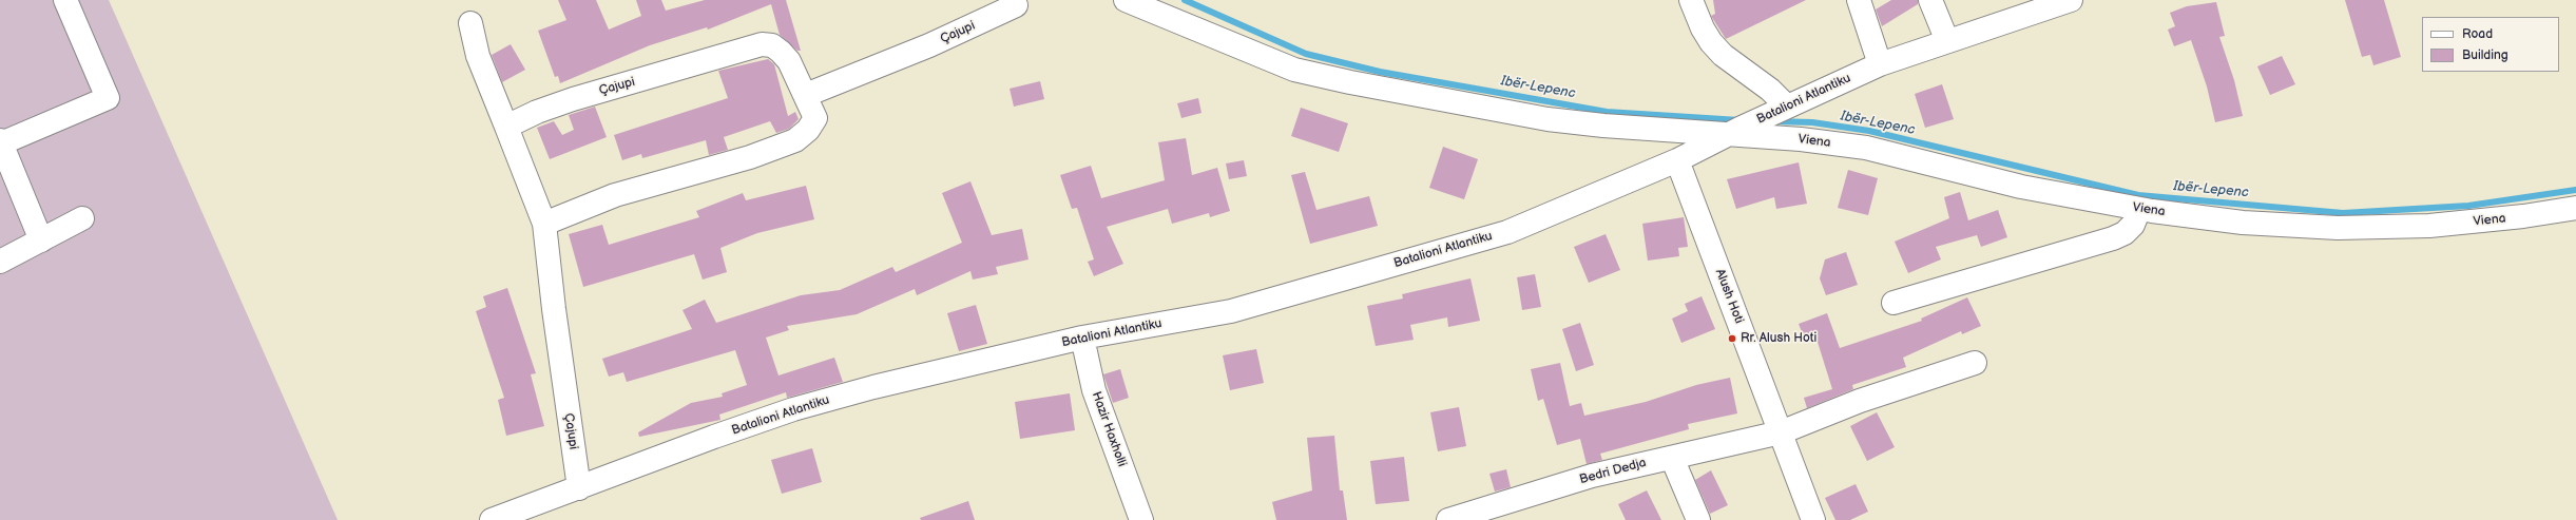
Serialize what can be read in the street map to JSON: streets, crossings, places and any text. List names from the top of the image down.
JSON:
{
  "streets": {
    "street": [
      "Çajupi",
      "Batalioni Atlantiku",
      "Viena",
      "Alush Hoti",
      "Hazir Haxholli",
      "Bedri Dedja"
    ]
  },
  "crossings": [
    ["Çajupi", "Batalioni Atlantiku"],
    ["Batalioni Atlantiku", "Viena"],
    ["Batalioni Atlantiku", "Alush Hoti"],
    ["Batalioni Atlantiku", "Hazir Haxholli"],
    ["Alush Hoti", "Bedri Dedja"]
  ],
  "water": ["Ibër-Lepenc"],
  "places": ["Rr. Alush Hoti"],
  "legend": ["Road", "Building"]
}
